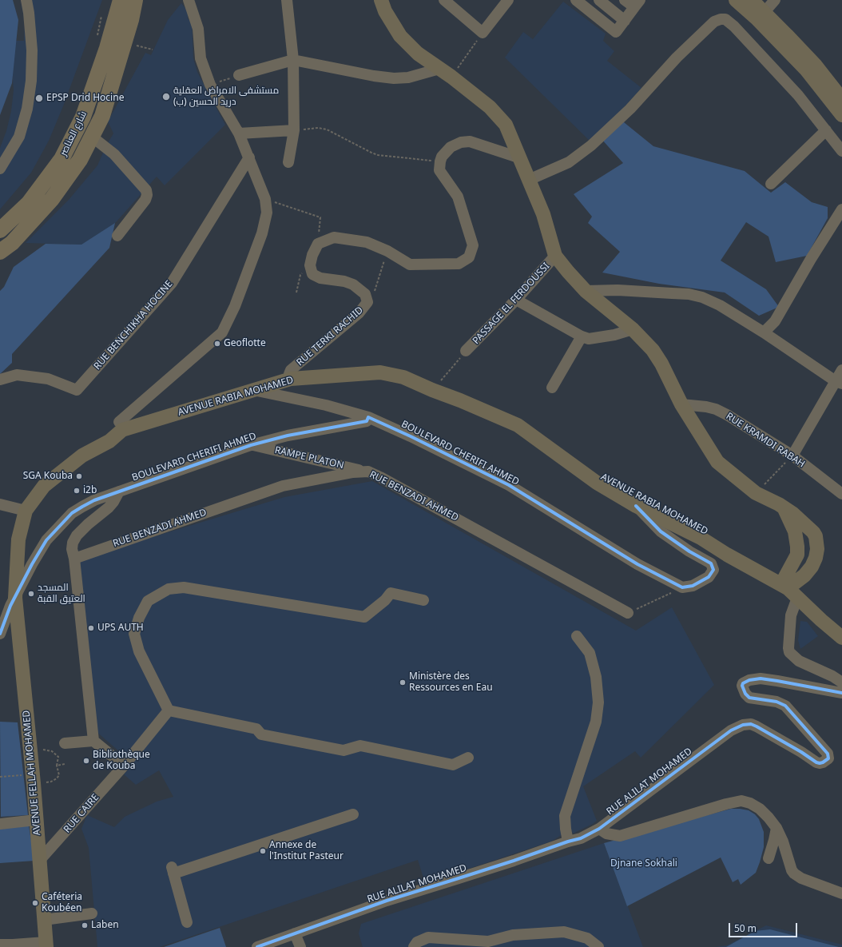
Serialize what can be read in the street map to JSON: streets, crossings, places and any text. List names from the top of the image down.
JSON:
{
  "streets": {
    "highway": ["شارع العناصر"],
    "main road": ["AVENUE RABIA MOHAMED", "AVENUE FELLAH MOHAMED"],
    "street": [
      "PASSAGE EL FERDOUSSI",
      "RUE BENCHIKHA HOCINE",
      "RUE TERKI RACHID",
      "RUE KRAMDI RABAH",
      "BOULEVARD CHERIFI AHMED",
      "RAMPE PLATON",
      "RUE BENZADI AHMED",
      "RUE ALILAT MOHAMED",
      "RUE CAIRE"
    ]
  },
  "crossings": [
    ["RUE TERKI RACHID", "AVENUE RABIA MOHAMED"],
    ["AVENUE RABIA MOHAMED", "BOULEVARD CHERIFI AHMED"],
    ["AVENUE RABIA MOHAMED", "AVENUE FELLAH MOHAMED"],
    ["BOULEVARD CHERIFI AHMED", "RAMPE PLATON"],
    ["BOULEVARD CHERIFI AHMED", "AVENUE FELLAH MOHAMED"],
    ["RAMPE PLATON", "RUE BENZADI AHMED"],
    ["AVENUE FELLAH MOHAMED", "RUE CAIRE"]
  ],
  "parks": ["Djnane Sokhali"],
  "places": [
    "مستشفى الامراض العقلية دريد الحسين (ب)",
    "EPSP Drid Hocine",
    "Geoflotte",
    "SGA Kouba",
    "i2b",
    "المسجد العتيق القبة",
    "UPS AUTH",
    "Ministère des Ressources en Eau",
    "Bibliothèque de Kouba",
    "Annexe de l'Institut Pasteur",
    "Caféteria Koubéen",
    "Laben"
  ],
  "scale_bar": "50 m"
}
